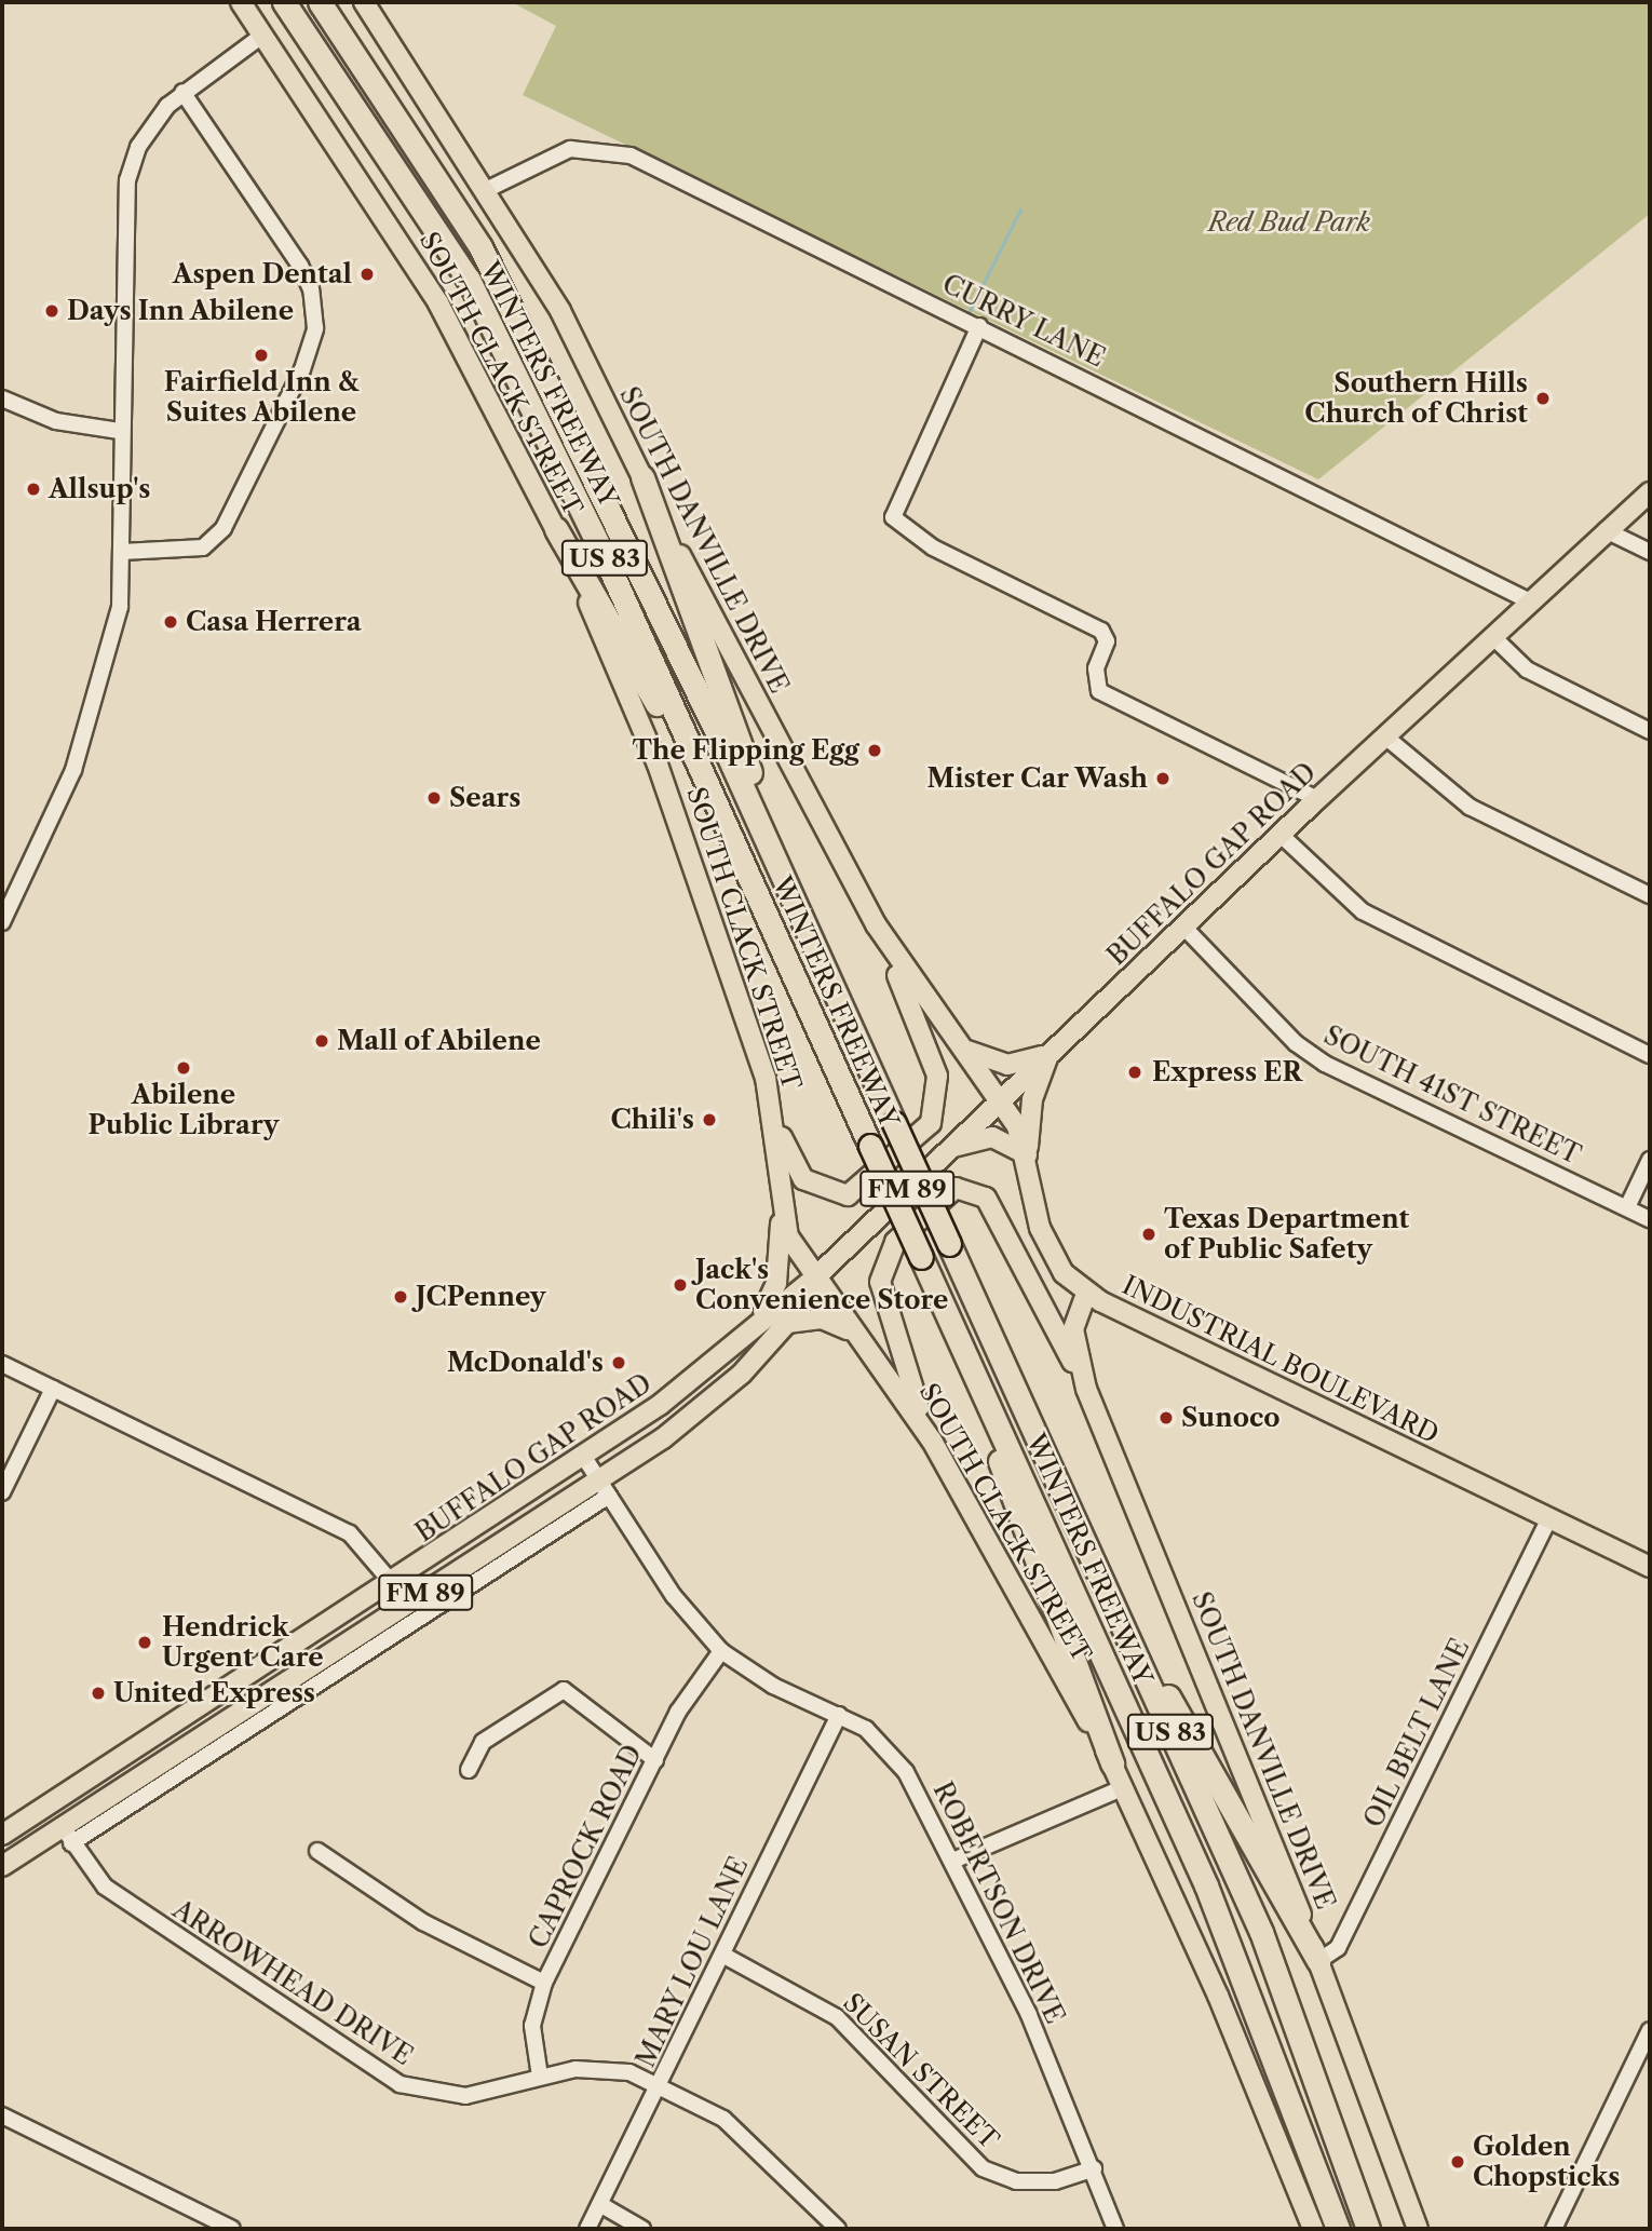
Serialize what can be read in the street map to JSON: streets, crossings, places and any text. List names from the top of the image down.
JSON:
{
  "streets": {
    "highway": ["WINTERS FREEWAY", "US 83"],
    "main road": [
      "SOUTH CLACK STREET",
      "SOUTH DANVILLE DRIVE",
      "BUFFALO GAP ROAD",
      "FM 89",
      "INDUSTRIAL BOULEVARD"
    ],
    "street": [
      "CURRY LANE",
      "SOUTH 41ST STREET",
      "OIL BELT LANE",
      "CAPROCK ROAD",
      "ROBERTSON DRIVE",
      "MARY LOU LANE",
      "ARROWHEAD DRIVE",
      "SUSAN STREET"
    ]
  },
  "crossings": [
    ["CURRY LANE", "SOUTH DANVILLE DRIVE"],
    ["CURRY LANE", "BUFFALO GAP ROAD"],
    ["SOUTH CLACK STREET", "BUFFALO GAP ROAD"],
    ["SOUTH DANVILLE DRIVE", "BUFFALO GAP ROAD"],
    ["SOUTH DANVILLE DRIVE", "INDUSTRIAL BOULEVARD"],
    ["SOUTH DANVILLE DRIVE", "OIL BELT LANE"],
    ["BUFFALO GAP ROAD", "SOUTH 41ST STREET"],
    ["BUFFALO GAP ROAD", "INDUSTRIAL BOULEVARD"],
    ["BUFFALO GAP ROAD", "ROBERTSON DRIVE"],
    ["BUFFALO GAP ROAD", "ARROWHEAD DRIVE"],
    ["INDUSTRIAL BOULEVARD", "OIL BELT LANE"],
    ["CAPROCK ROAD", "ROBERTSON DRIVE"],
    ["CAPROCK ROAD", "ARROWHEAD DRIVE"],
    ["ROBERTSON DRIVE", "MARY LOU LANE"],
    ["ROBERTSON DRIVE", "SUSAN STREET"],
    ["MARY LOU LANE", "ARROWHEAD DRIVE"],
    ["MARY LOU LANE", "SUSAN STREET"]
  ],
  "parks": ["Red Bud Park"],
  "places": [
    "Aspen Dental",
    "Days Inn Abilene",
    "Fairfield Inn & Suites Abilene",
    "Southern Hills Church of Christ",
    "Allsup's",
    "Casa Herrera",
    "The Flipping Egg",
    "Mister Car Wash",
    "Sears",
    "Mall of Abilene",
    "Abilene Public Library",
    "Express ER",
    "Chili's",
    "Texas Department of Public Safety",
    "Jack's Convenience Store",
    "JCPenney",
    "McDonald's",
    "Sunoco",
    "Hendrick Urgent Care",
    "United Express",
    "Golden Chopsticks"
  ]
}
